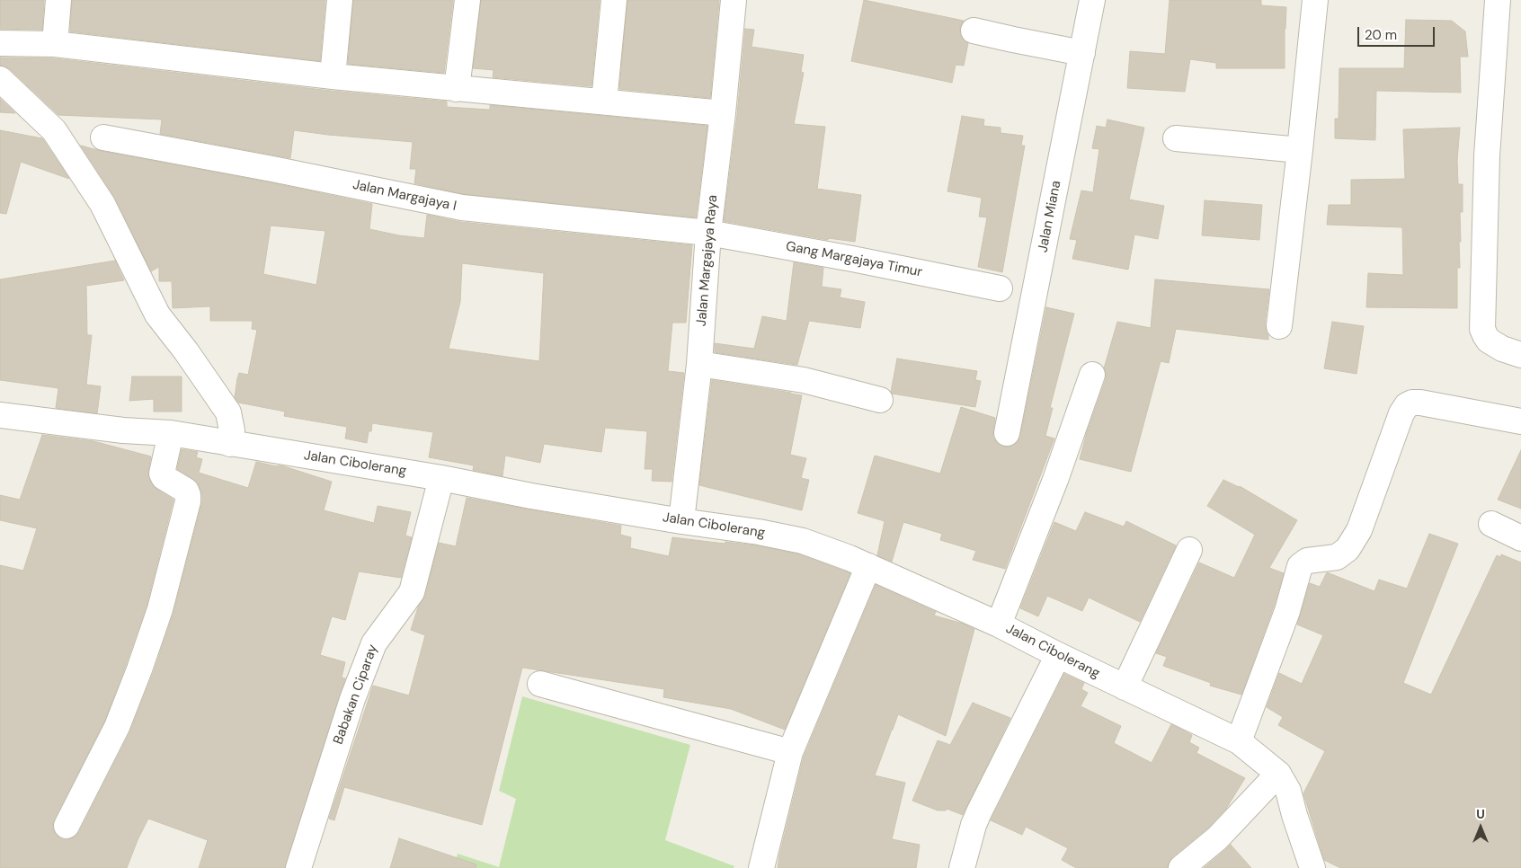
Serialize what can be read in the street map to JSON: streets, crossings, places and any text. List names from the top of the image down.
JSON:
{
  "streets": {
    "street": [
      "Jalan Margajaya I",
      "Jalan Miana",
      "Gang Margajaya Timur",
      "Jalan Margajaya Raya",
      "Jalan Cibolerang",
      "Babakan Ciparay"
    ]
  },
  "crossings": [
    ["Jalan Margajaya I", "Gang Margajaya Timur"],
    ["Jalan Margajaya I", "Jalan Margajaya Raya"],
    ["Gang Margajaya Timur", "Jalan Margajaya Raya"],
    ["Jalan Margajaya Raya", "Jalan Cibolerang"],
    ["Jalan Cibolerang", "Babakan Ciparay"]
  ],
  "scale_bar": "20 m",
  "north": "top"
}
